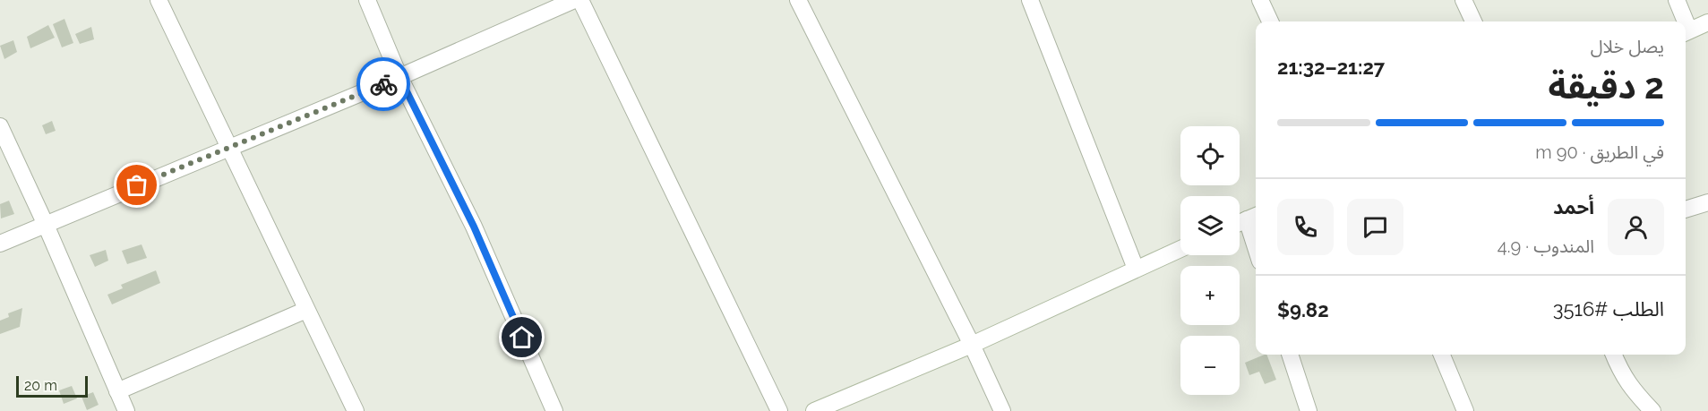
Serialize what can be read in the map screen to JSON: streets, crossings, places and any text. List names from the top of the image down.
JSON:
{
  "scale_bar": "20 m",
  "page": {
    "heading": ["2 دقيقة", "يصل خلال", "21:27–21:32"],
    "panel": [
      "أحمد",
      "المندوب · 4.9",
      "الطلب #3516",
      "$9.82"
    ],
    "bar": "في الطريق · 90 m",
    "map_buttons": ["+", "−"],
    "scale": "20 m"
  }
}
